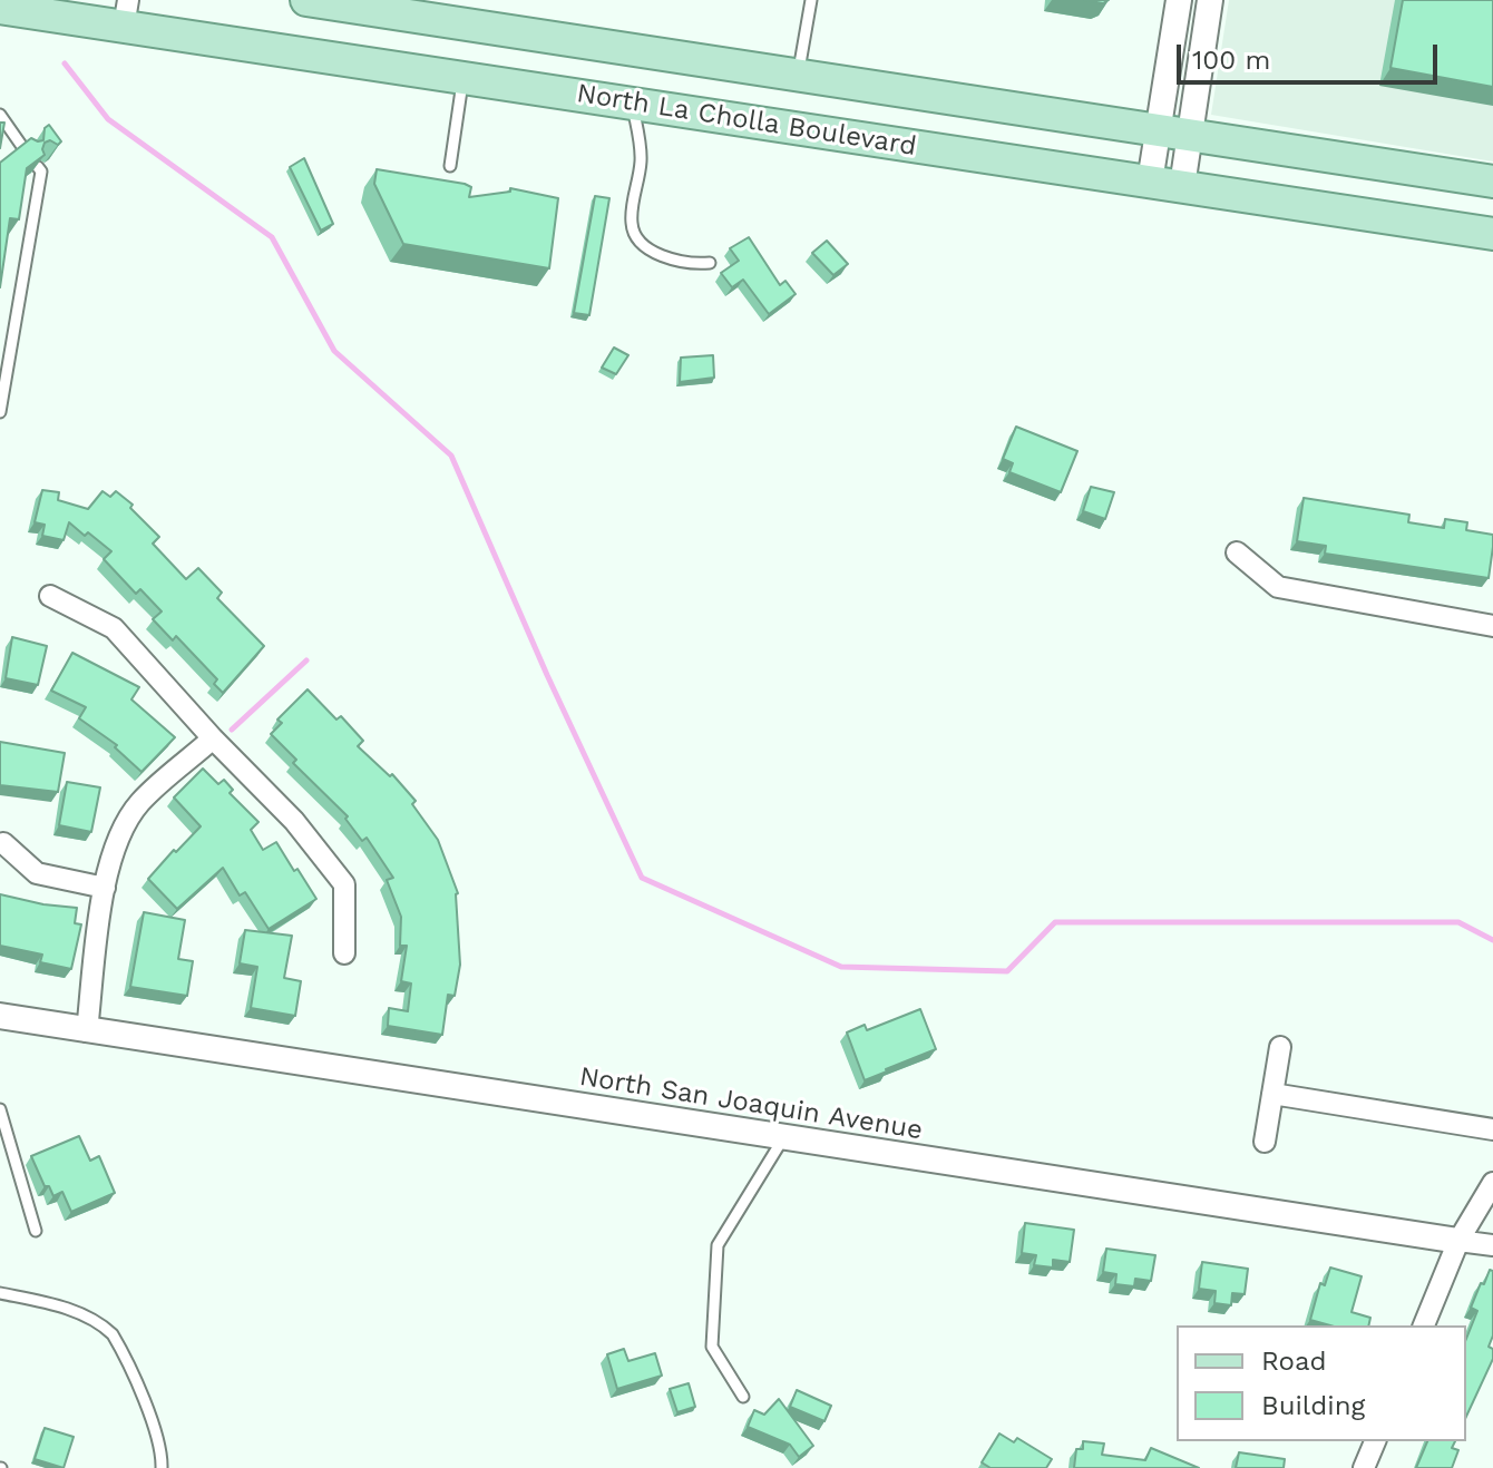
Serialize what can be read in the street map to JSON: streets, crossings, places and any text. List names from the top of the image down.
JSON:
{
  "streets": {
    "main road": ["North La Cholla Boulevard"],
    "street": ["North San Joaquin Avenue"]
  },
  "legend": ["Road", "Building"],
  "scale_bar": "100 m"
}
